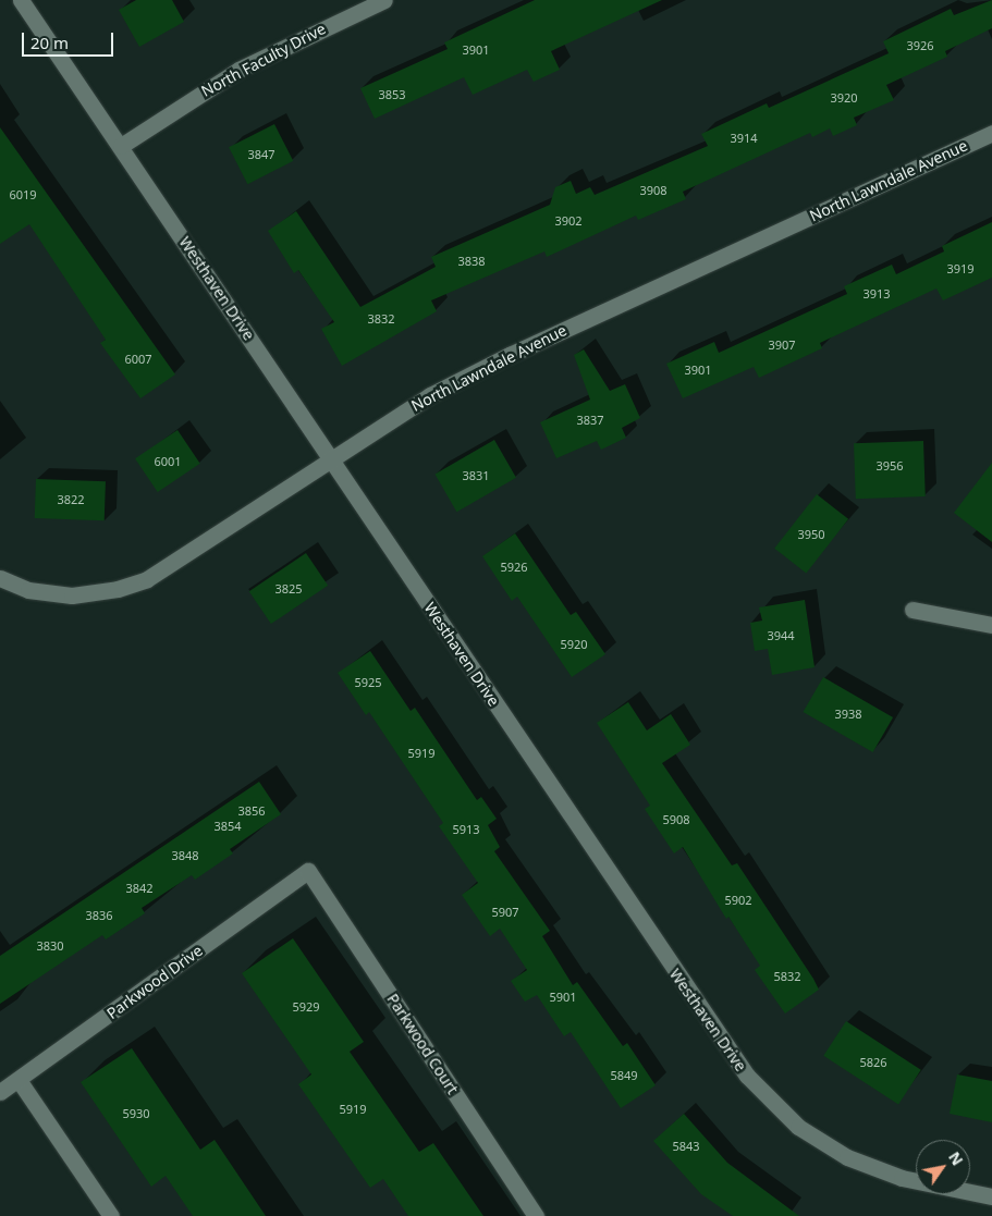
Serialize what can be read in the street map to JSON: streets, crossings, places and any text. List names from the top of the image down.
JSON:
{
  "streets": {
    "street": [
      "North Faculty Drive",
      "North Lawndale Avenue",
      "Westhaven Drive",
      "Parkwood Drive",
      "Parkwood Court"
    ]
  },
  "crossings": [
    ["North Faculty Drive", "Westhaven Drive"],
    ["North Lawndale Avenue", "Westhaven Drive"],
    ["Parkwood Drive", "Parkwood Court"]
  ],
  "house_numbers": [
    "3926",
    "3901",
    "3853",
    "3920",
    "3914",
    "3847",
    "3908",
    "6019",
    "3902",
    "3838",
    "3919",
    "3913",
    "3832",
    "3907",
    "6007",
    "3901",
    "3837",
    "6001",
    "3956",
    "3831",
    "3822",
    "3950",
    "5926",
    "3825",
    "3944",
    "5920",
    "5925",
    "3938",
    "5919",
    "3856",
    "5908",
    "3854",
    "5913",
    "3848",
    "3842",
    "5902",
    "5907",
    "3836",
    "3830",
    "5832",
    "5901",
    "5929",
    "5826",
    "5849",
    "5919",
    "5930",
    "5843"
  ],
  "scale_bar": "20 m",
  "north": "top right"
}
